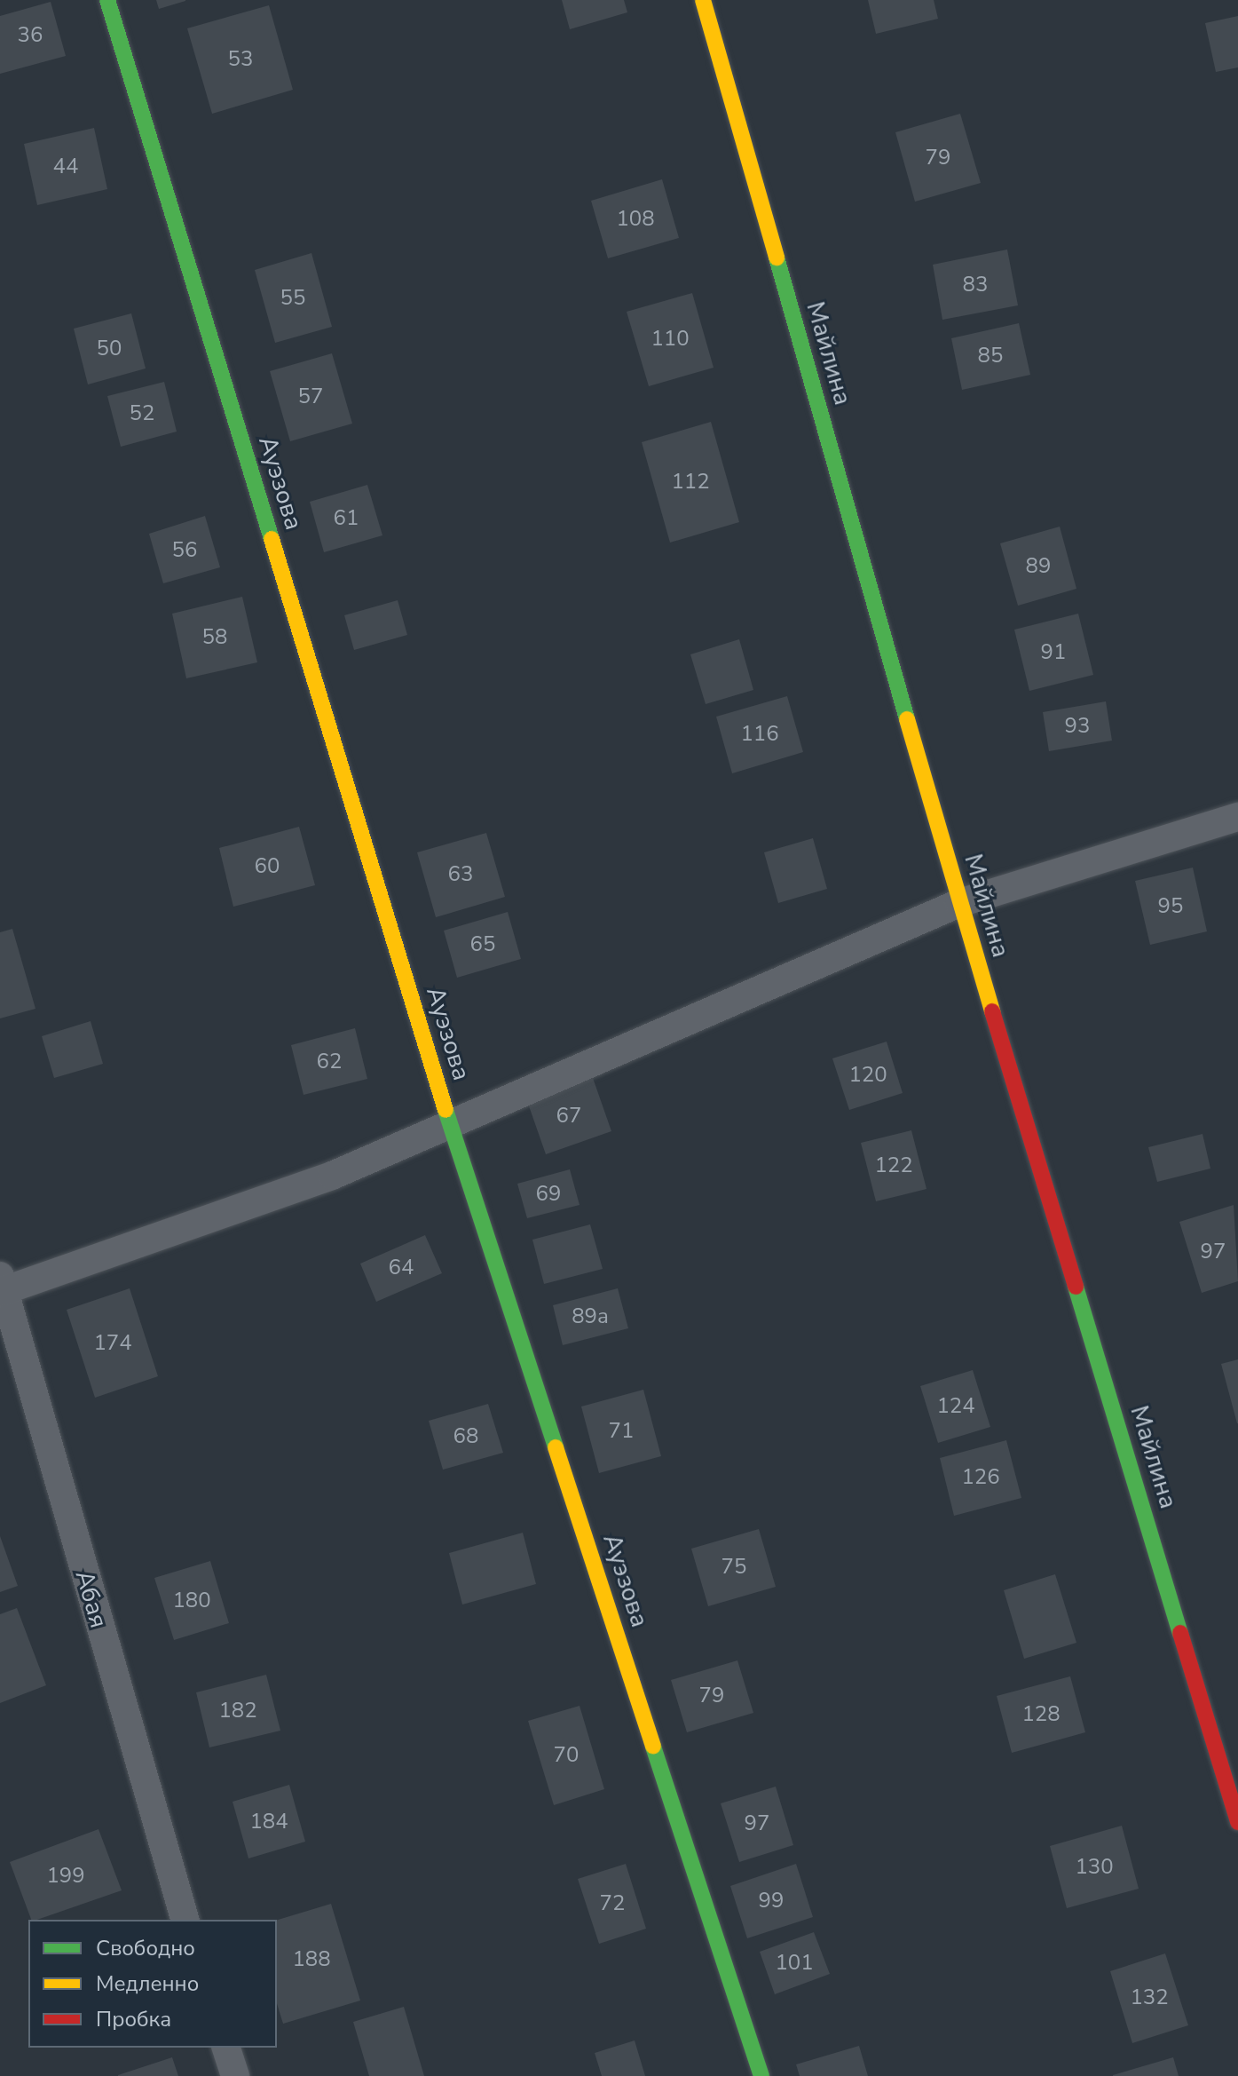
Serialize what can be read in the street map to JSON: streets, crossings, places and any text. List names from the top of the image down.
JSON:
{
  "streets": {
    "street": ["Майлина", "Ауэзова", "Абая"]
  },
  "house_numbers": [
    "36",
    "53",
    "79",
    "44",
    "108",
    "83",
    "55",
    "110",
    "50",
    "85",
    "57",
    "52",
    "112",
    "61",
    "56",
    "89",
    "58",
    "91",
    "93",
    "116",
    "60",
    "63",
    "95",
    "65",
    "62",
    "120",
    "67",
    "122",
    "69",
    "97",
    "64",
    "89а",
    "174",
    "124",
    "71",
    "68",
    "126",
    "75",
    "180",
    "79",
    "182",
    "128",
    "70",
    "184",
    "97",
    "130",
    "199",
    "99",
    "72",
    "188",
    "101",
    "132"
  ],
  "legend": ["Свободно", "Медленно", "Пробка"]
}
